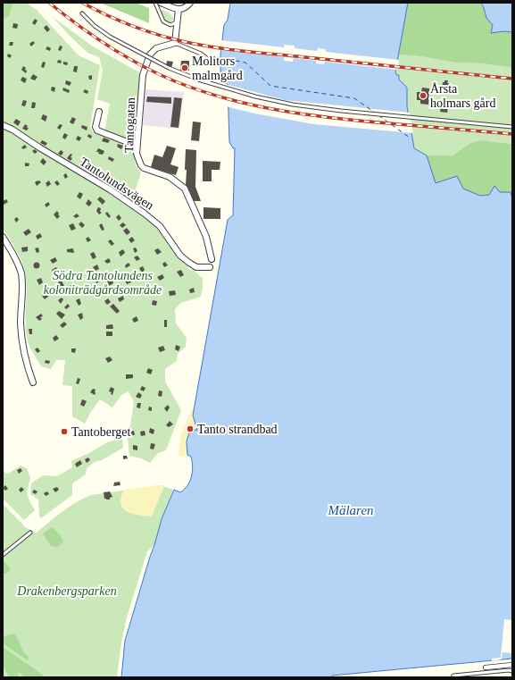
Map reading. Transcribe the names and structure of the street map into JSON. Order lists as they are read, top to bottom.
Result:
{
  "streets": {
    "street": ["Tantogatan", "Tantolundsvägen"]
  },
  "crossings": [
    ["Tantogatan", "Tantolundsvägen"]
  ],
  "water": ["Mälaren"],
  "parks": ["Södra Tantolundens koloniträdgårdsområde", "Drakenbergsparken"],
  "places": [
    "Molitors malmgård",
    "Årsta holmars gård",
    "Tanto strandbad",
    "Tantoberget"
  ]
}
